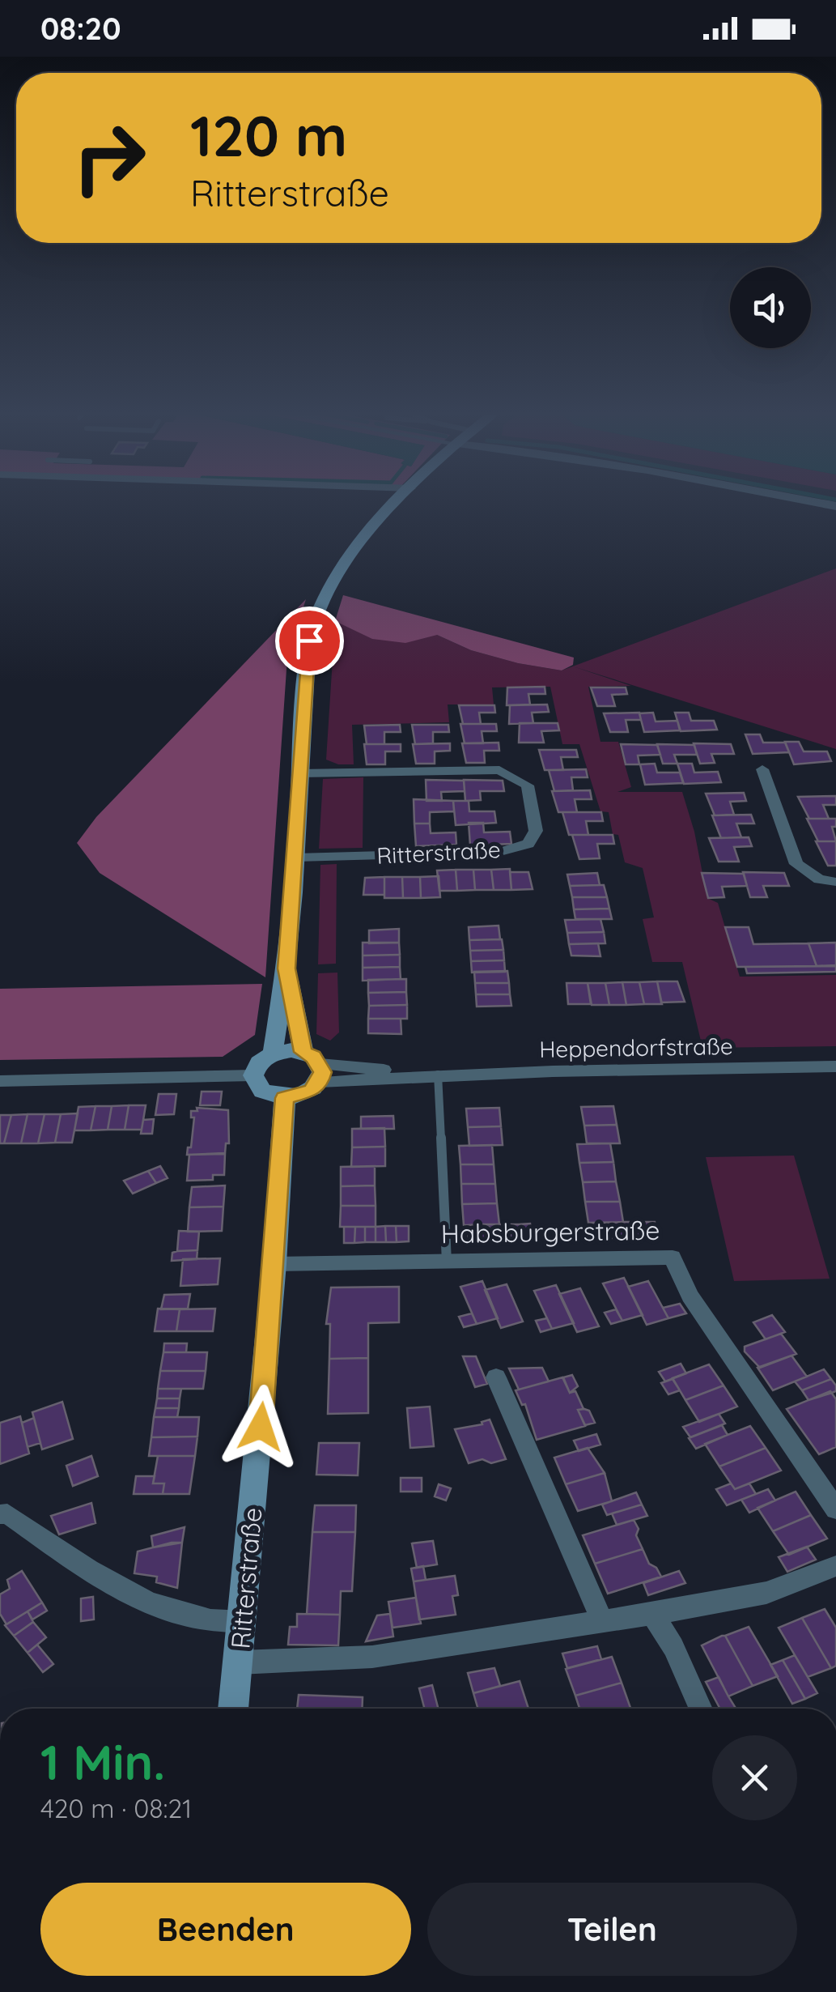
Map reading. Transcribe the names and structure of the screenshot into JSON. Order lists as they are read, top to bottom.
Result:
{
  "streets": {
    "main road": ["Ritterstraße"],
    "street": ["Heppendorfstraße", "Habsburgerstraße"]
  },
  "crossings": [
    ["Ritterstraße", "Habsburgerstraße"]
  ],
  "page": {
    "status": "08:20",
    "turn": ["120 m", "Ritterstraße"],
    "heading": ["1 Min.", "420 m · 08:21"],
    "buttons": ["Beenden", "Teilen"]
  }
}
